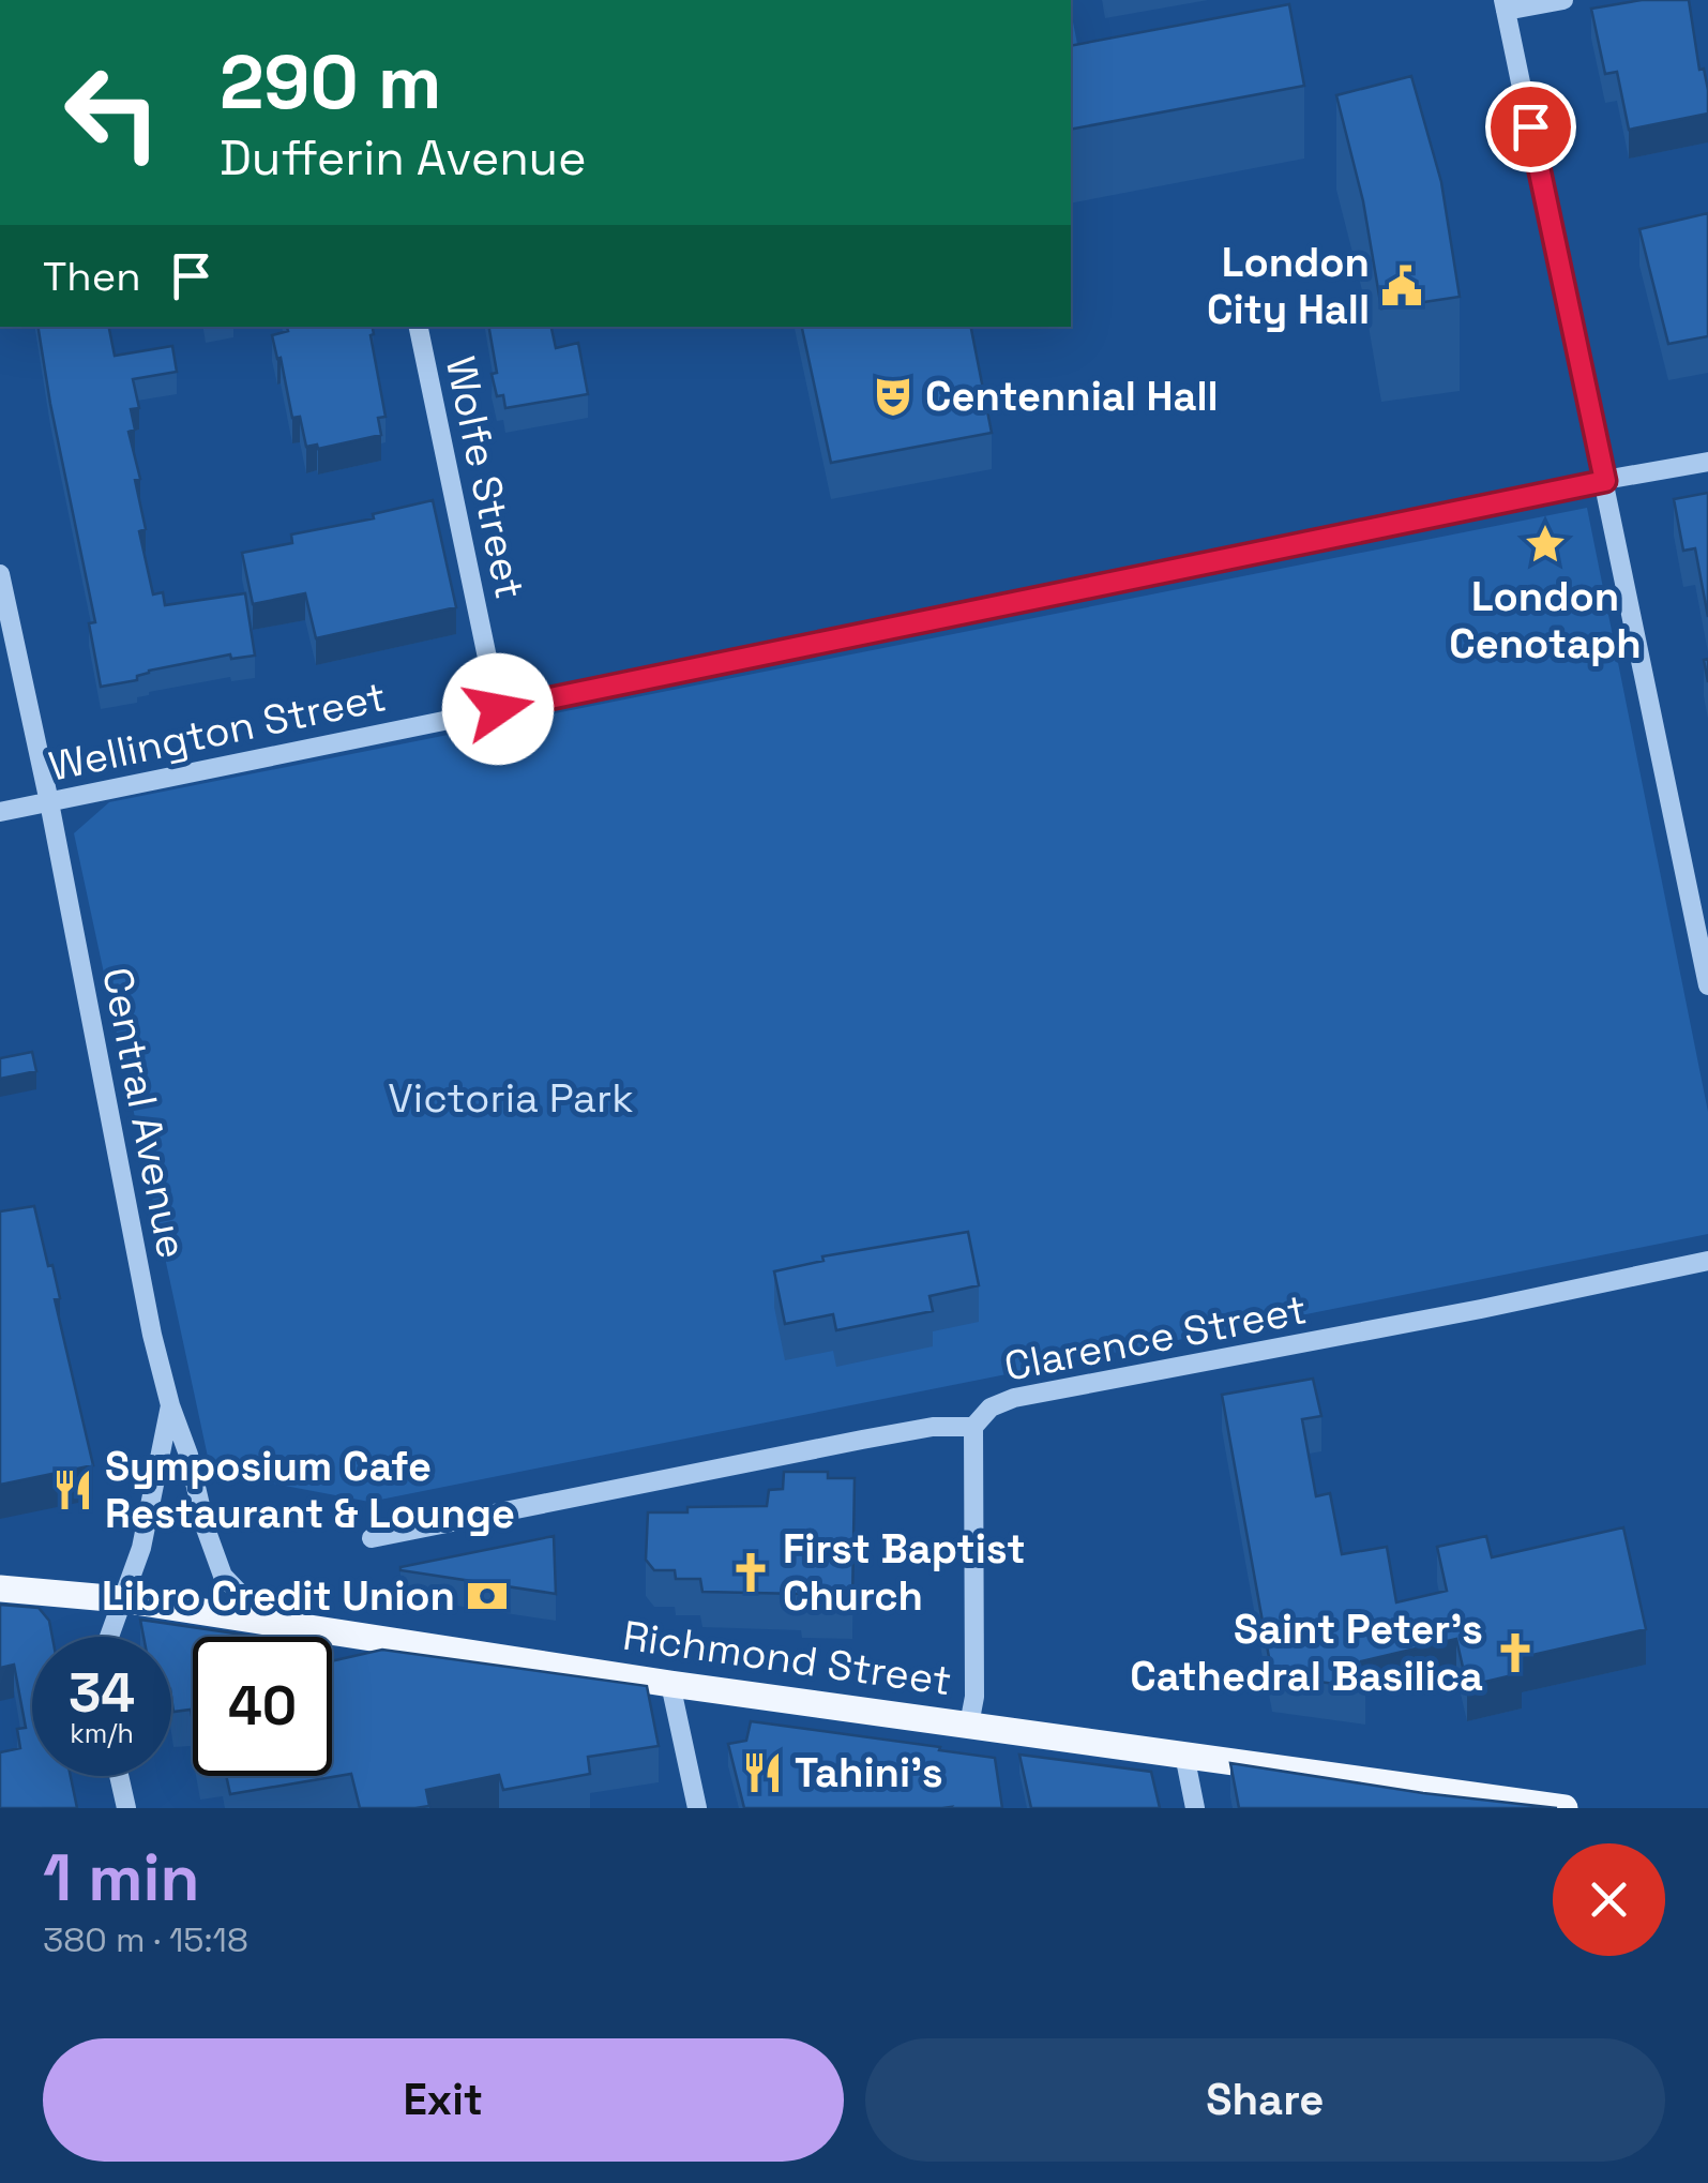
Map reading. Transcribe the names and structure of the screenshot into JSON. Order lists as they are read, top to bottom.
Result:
{
  "streets": {
    "main road": ["Richmond Street"],
    "street": [
      "Wolfe Street",
      "Wellington Street",
      "Central Avenue",
      "Clarence Street"
    ]
  },
  "crossings": [
    ["Wolfe Street", "Wellington Street"],
    ["Wellington Street", "Central Avenue"],
    ["Central Avenue", "Richmond Street"]
  ],
  "parks": ["Victoria Park"],
  "places": {
    "public building": ["London City Hall"],
    "theatre": ["Centennial Hall"],
    "place": ["London Cenotaph"],
    "restaurant": ["Symposium Cafe Restaurant & Lounge", "Tahini's"],
    "church": ["First Baptist Church", "Saint Peter's Cathedral Basilica"],
    "bank": ["Libro Credit Union"]
  },
  "page": {
    "turn": ["290 m", "Dufferin Avenue"],
    "then": "Then",
    "speed": "34 km/h",
    "limit": "40",
    "heading": ["1 min", "380 m · 15:18"],
    "buttons": ["Exit", "Share"]
  }
}
